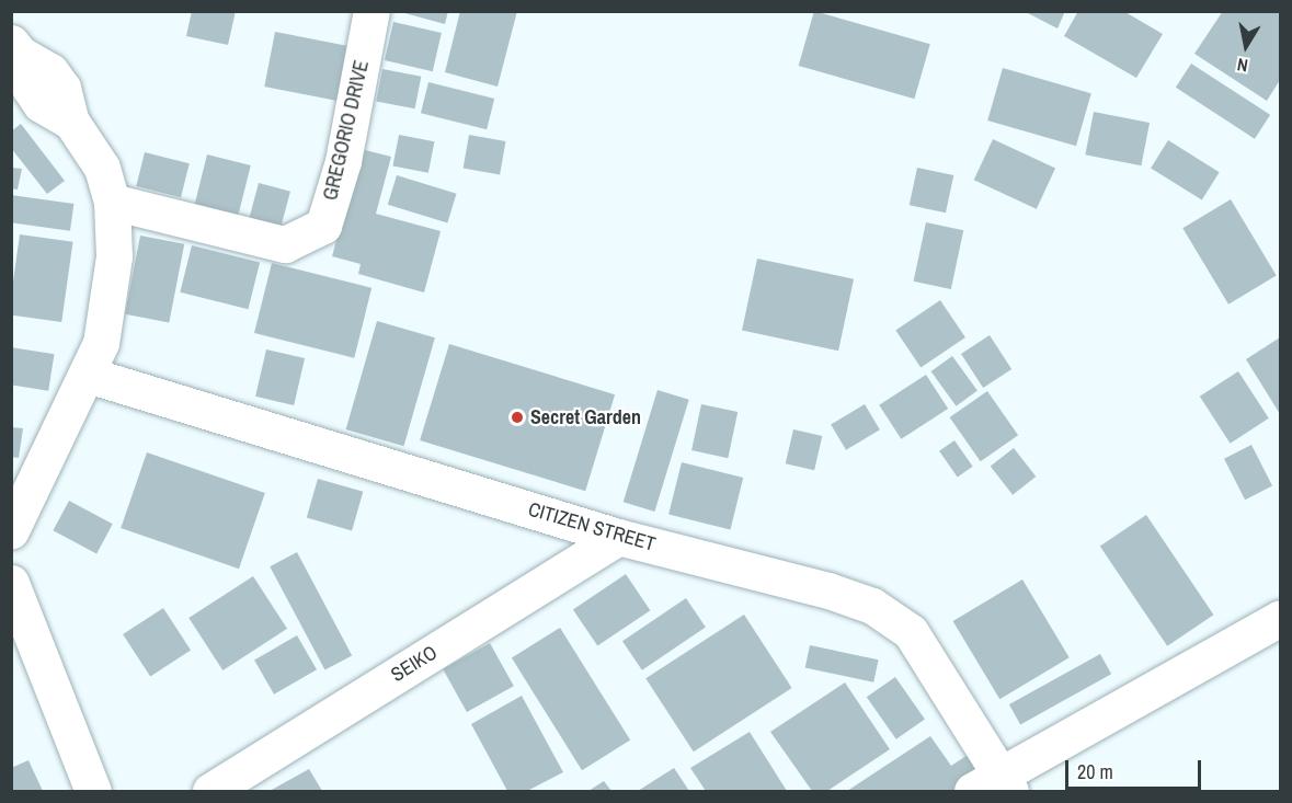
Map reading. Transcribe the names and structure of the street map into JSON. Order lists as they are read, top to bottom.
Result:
{
  "streets": {
    "street": ["GREGORIO DRIVE", "CITIZEN STREET", "SEIKO"]
  },
  "crossings": [
    ["CITIZEN STREET", "SEIKO"]
  ],
  "places": ["Secret Garden"],
  "scale_bar": "20 m",
  "north": "bottom"
}
